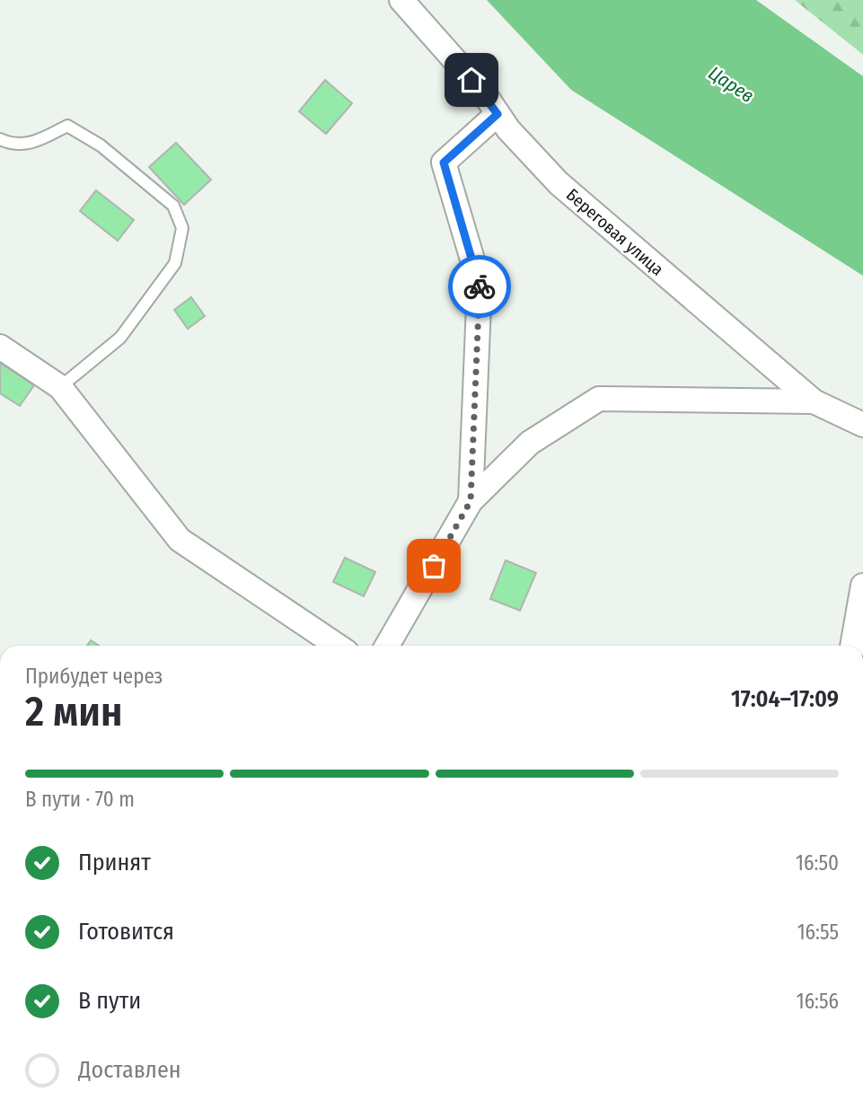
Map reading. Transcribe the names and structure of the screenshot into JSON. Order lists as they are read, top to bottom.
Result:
{
  "streets": {
    "street": ["Береговая улица"]
  },
  "water": ["Царев"],
  "page": {
    "heading": ["2 мин", "Прибудет через", "17:04–17:09"],
    "bar": "В пути · 70 m",
    "list": [
      ["Принят", "16:50"],
      ["Готовится", "16:55"],
      ["В пути", "16:56"],
      "Доставлен"
    ]
  }
}
